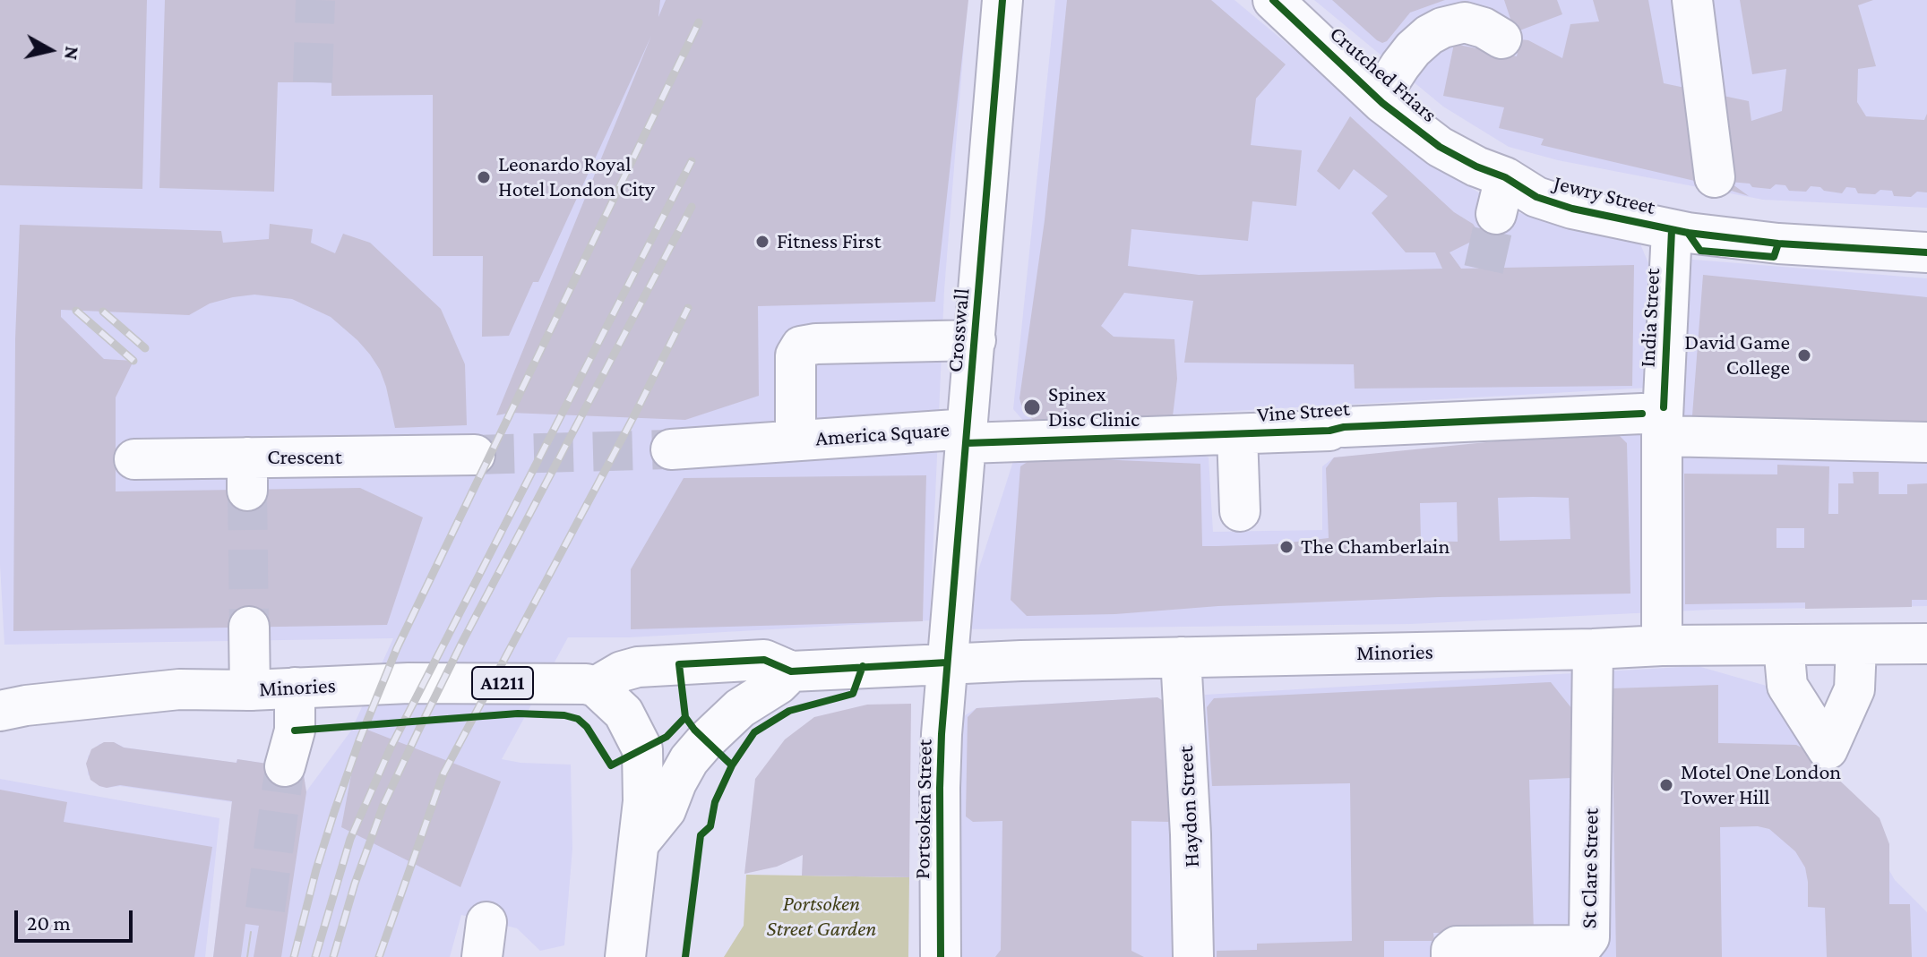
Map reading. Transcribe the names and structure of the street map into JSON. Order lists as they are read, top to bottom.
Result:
{
  "streets": {
    "main road": [
      "Crutched Friars",
      "Jewry Street",
      "India Street",
      "Crosswall",
      "Vine Street",
      "America Square",
      "Crescent",
      "Minories",
      "A1211",
      "Haydon Street",
      "Portsoken Street",
      "St Clare Street"
    ]
  },
  "crossings": [
    ["Crutched Friars", "Jewry Street"],
    ["Jewry Street", "India Street"],
    ["India Street", "Vine Street"],
    ["India Street", "Minories"],
    ["Crosswall", "Vine Street"],
    ["Crosswall", "America Square"],
    ["Crosswall", "Minories"],
    ["Crosswall", "Portsoken Street"],
    ["Vine Street", "America Square"],
    ["Minories", "Haydon Street"],
    ["Minories", "Portsoken Street"],
    ["Minories", "St Clare Street"]
  ],
  "parks": ["Portsoken Street Garden"],
  "places": [
    "Leonardo Royal Hotel London City",
    "Fitness First",
    "David Game College",
    "Spinex Disc Clinic",
    "The Chamberlain",
    "Motel One London Tower Hill"
  ],
  "scale_bar": "20 m",
  "north": "right"
}
